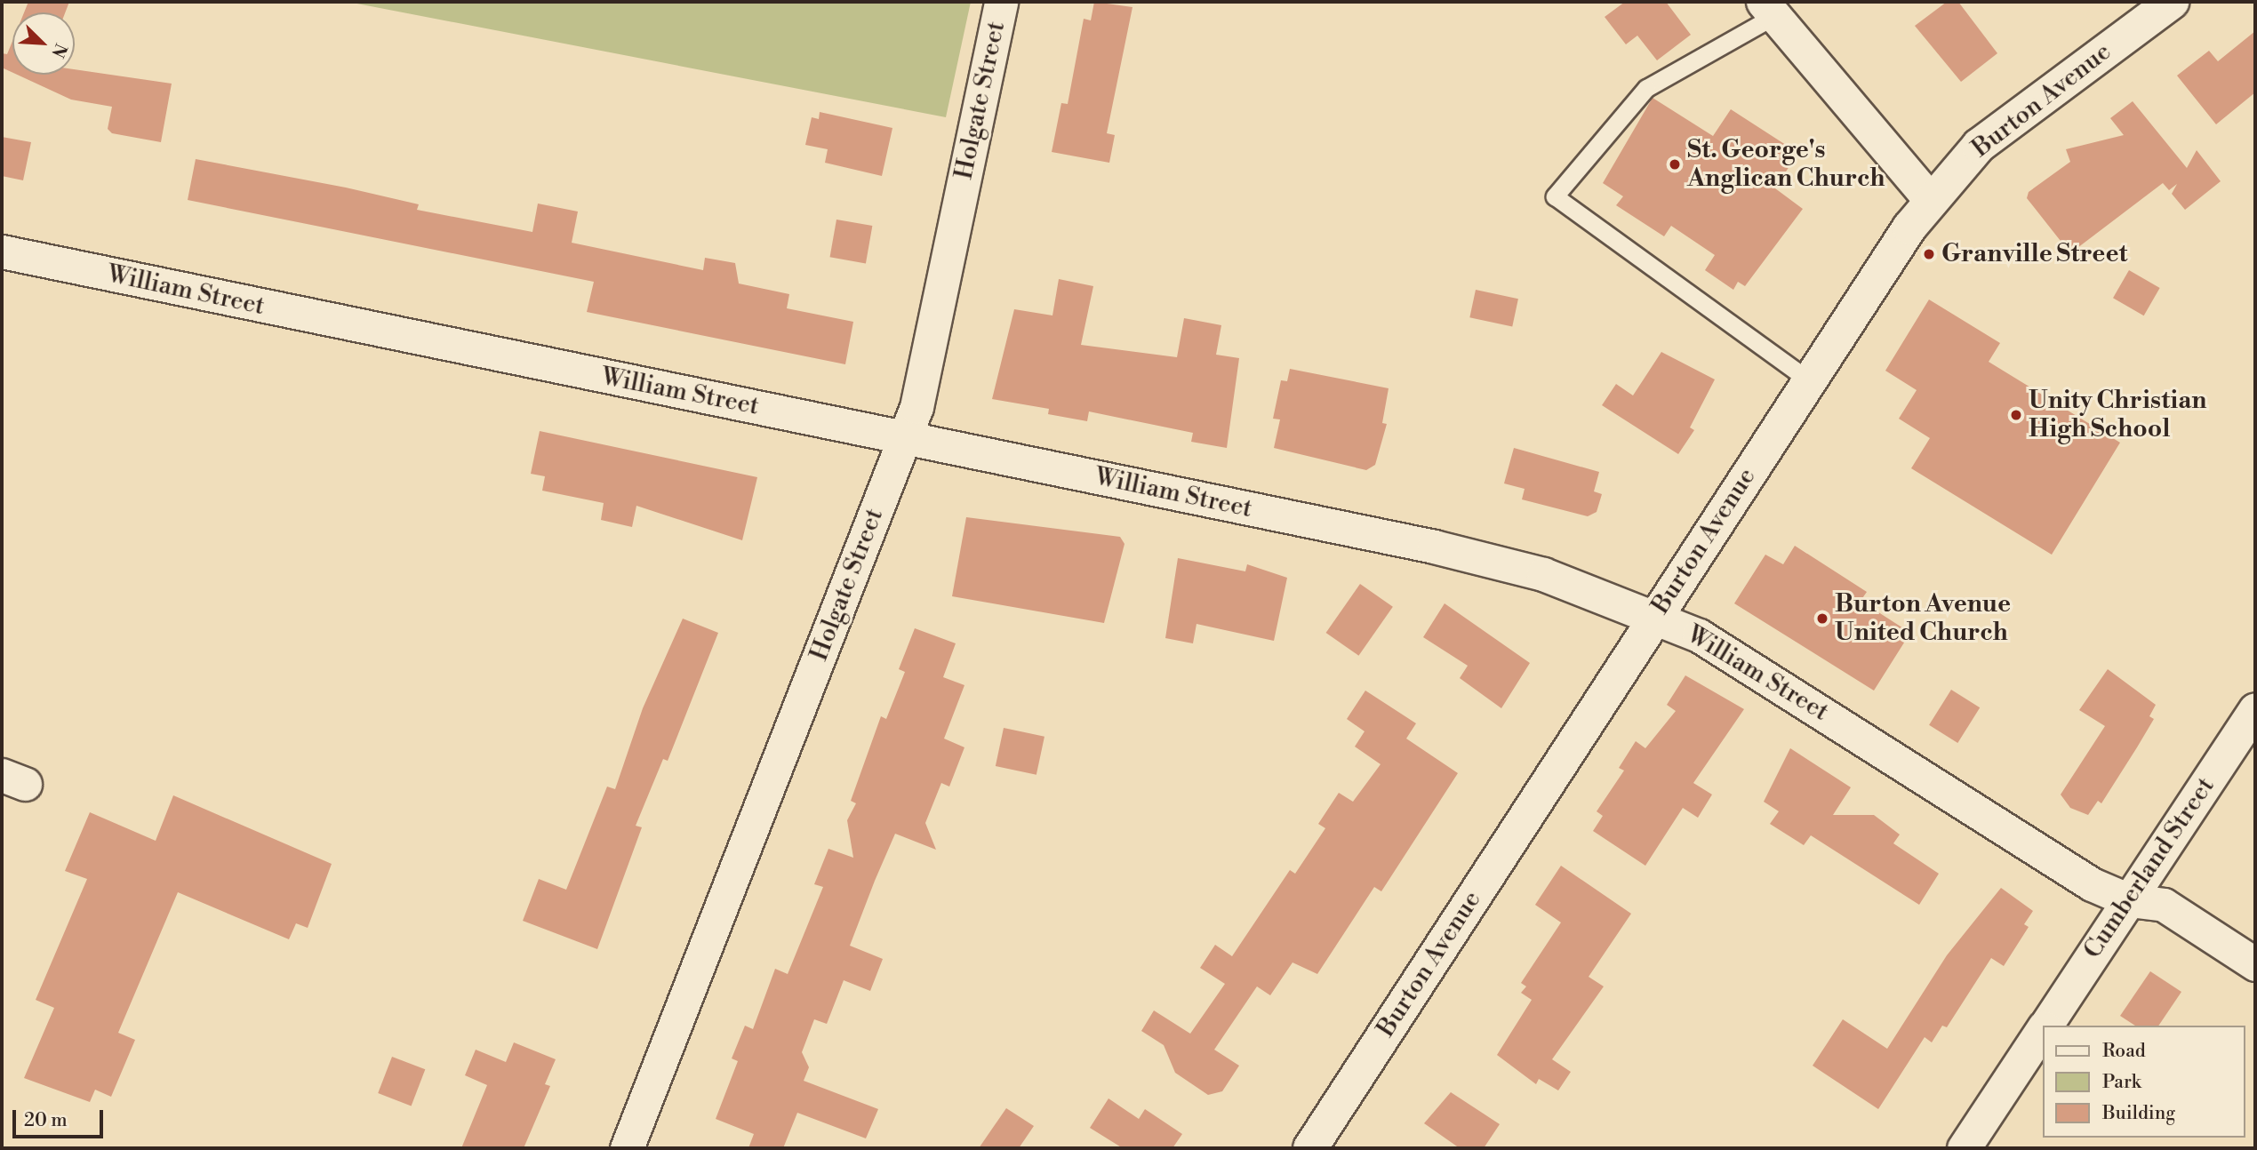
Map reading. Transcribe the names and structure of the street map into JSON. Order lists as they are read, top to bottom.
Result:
{
  "streets": {
    "main road": ["Burton Avenue"],
    "street": ["Holgate Street", "William Street", "Cumberland Street"]
  },
  "crossings": [
    ["Holgate Street", "William Street"],
    ["Burton Avenue", "William Street"],
    ["William Street", "Cumberland Street"]
  ],
  "places": [
    "St. George's Anglican Church",
    "Granville Street",
    "Unity Christian High School",
    "Burton Avenue United Church"
  ],
  "legend": ["Road", "Park", "Building"],
  "scale_bar": "20 m",
  "north": "bottom right"
}
